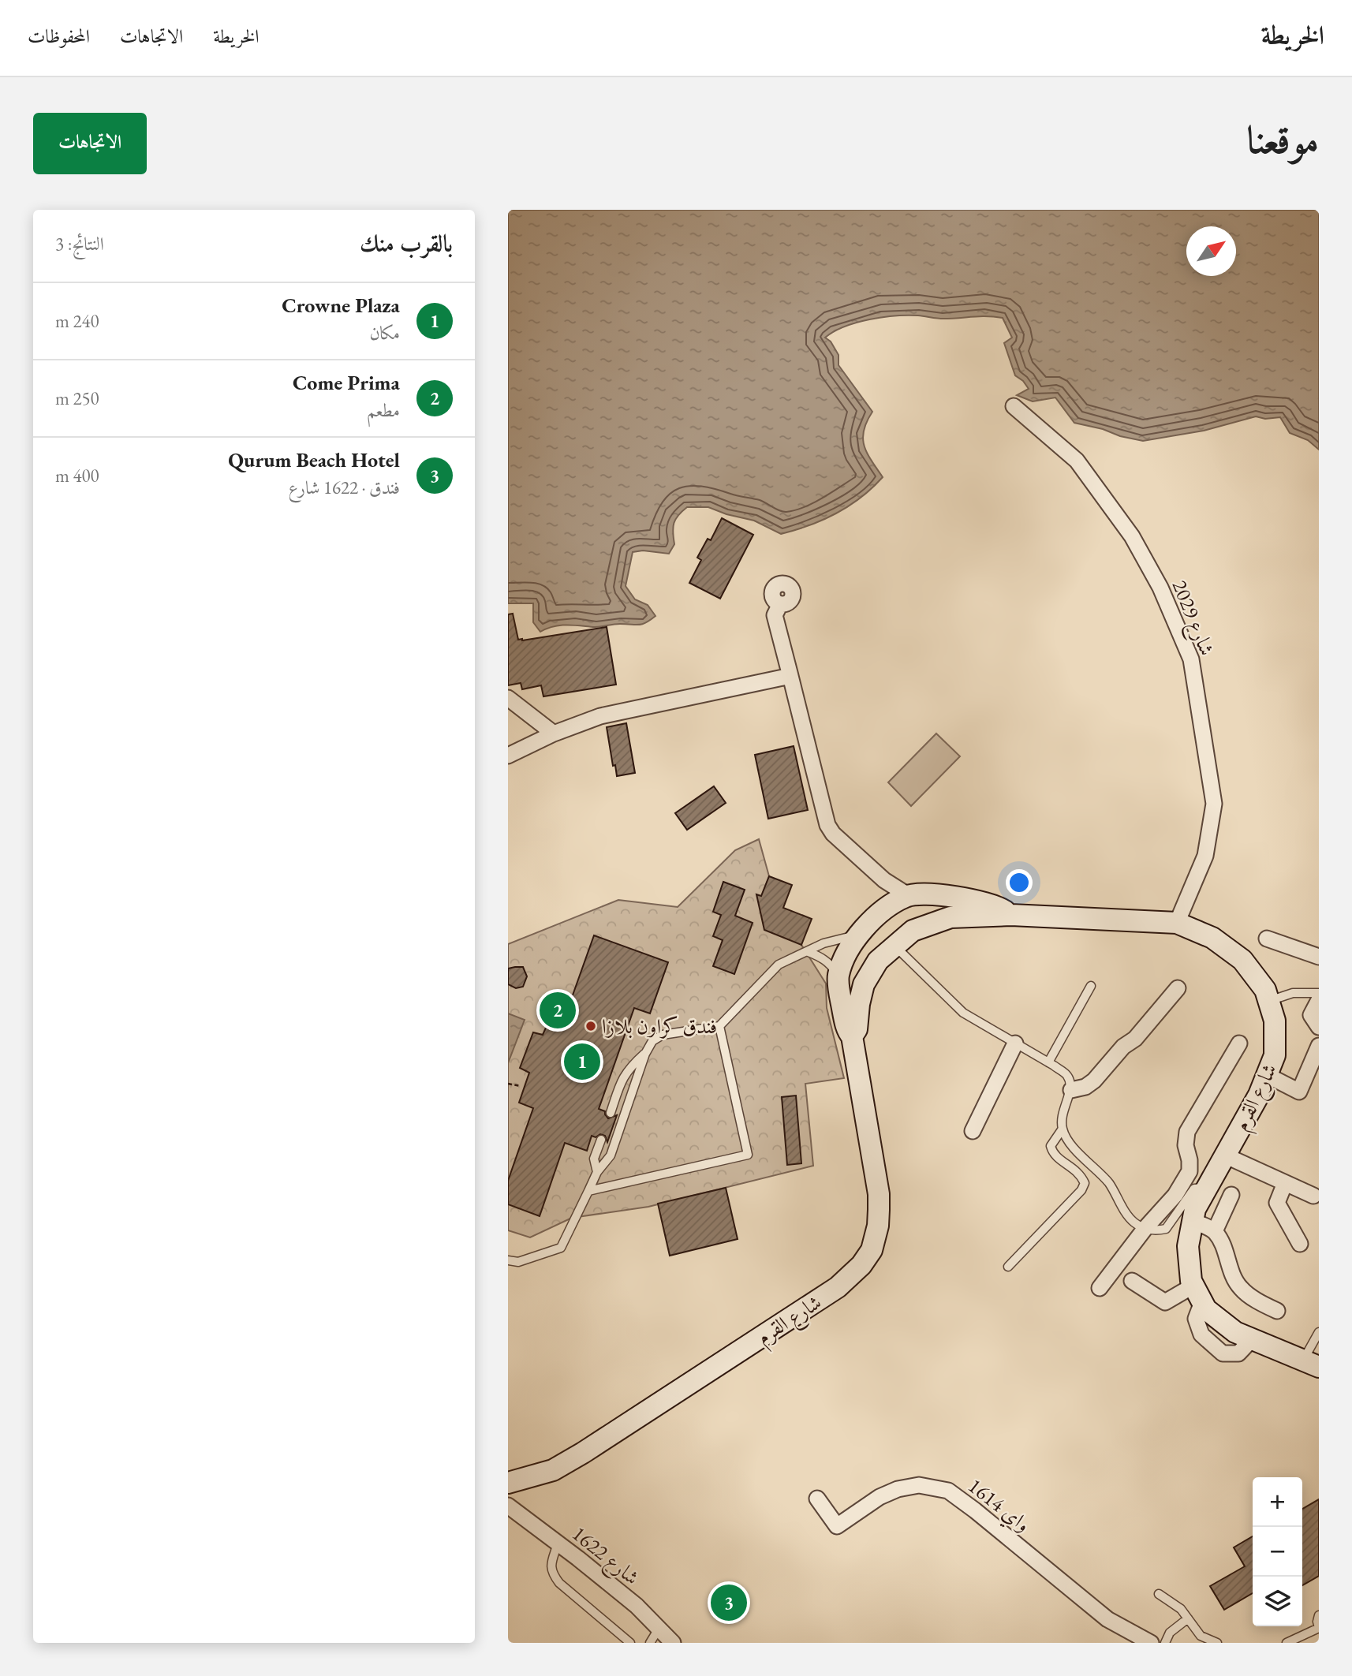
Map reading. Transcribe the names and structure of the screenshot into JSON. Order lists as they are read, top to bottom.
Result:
{
  "streets": {
    "street": [
      "2029 شارع",
      "شارع القرم",
      "واي 1614",
      "1622 شارع"
    ]
  },
  "crossings": [
    ["2029 شارع", "شارع القرم"]
  ],
  "places": ["فندق كراون بلازا"],
  "north": "top right",
  "page": {
    "header": "الخريطة",
    "nav": ["الخريطة", "الاتجاهات", "المحفوظات"],
    "title": "موقعنا",
    "buttons": "الاتجاهات",
    "heading": ["بالقرب منك", "النتائج: 3"],
    "list": [
      {
        "mark": "1",
        "name": "Crowne Plaza",
        "note": "مكان",
        "value": "240 m"
      },
      {
        "mark": "2",
        "name": "Come Prima",
        "note": "مطعم",
        "value": "250 m"
      },
      {
        "mark": "3",
        "name": "Qurum Beach Hotel",
        "note": "فندق · 1622 شارع",
        "value": "400 m"
      }
    ],
    "pins": ["2", "1", "3"],
    "map_buttons": ["+", "−"]
  }
}
